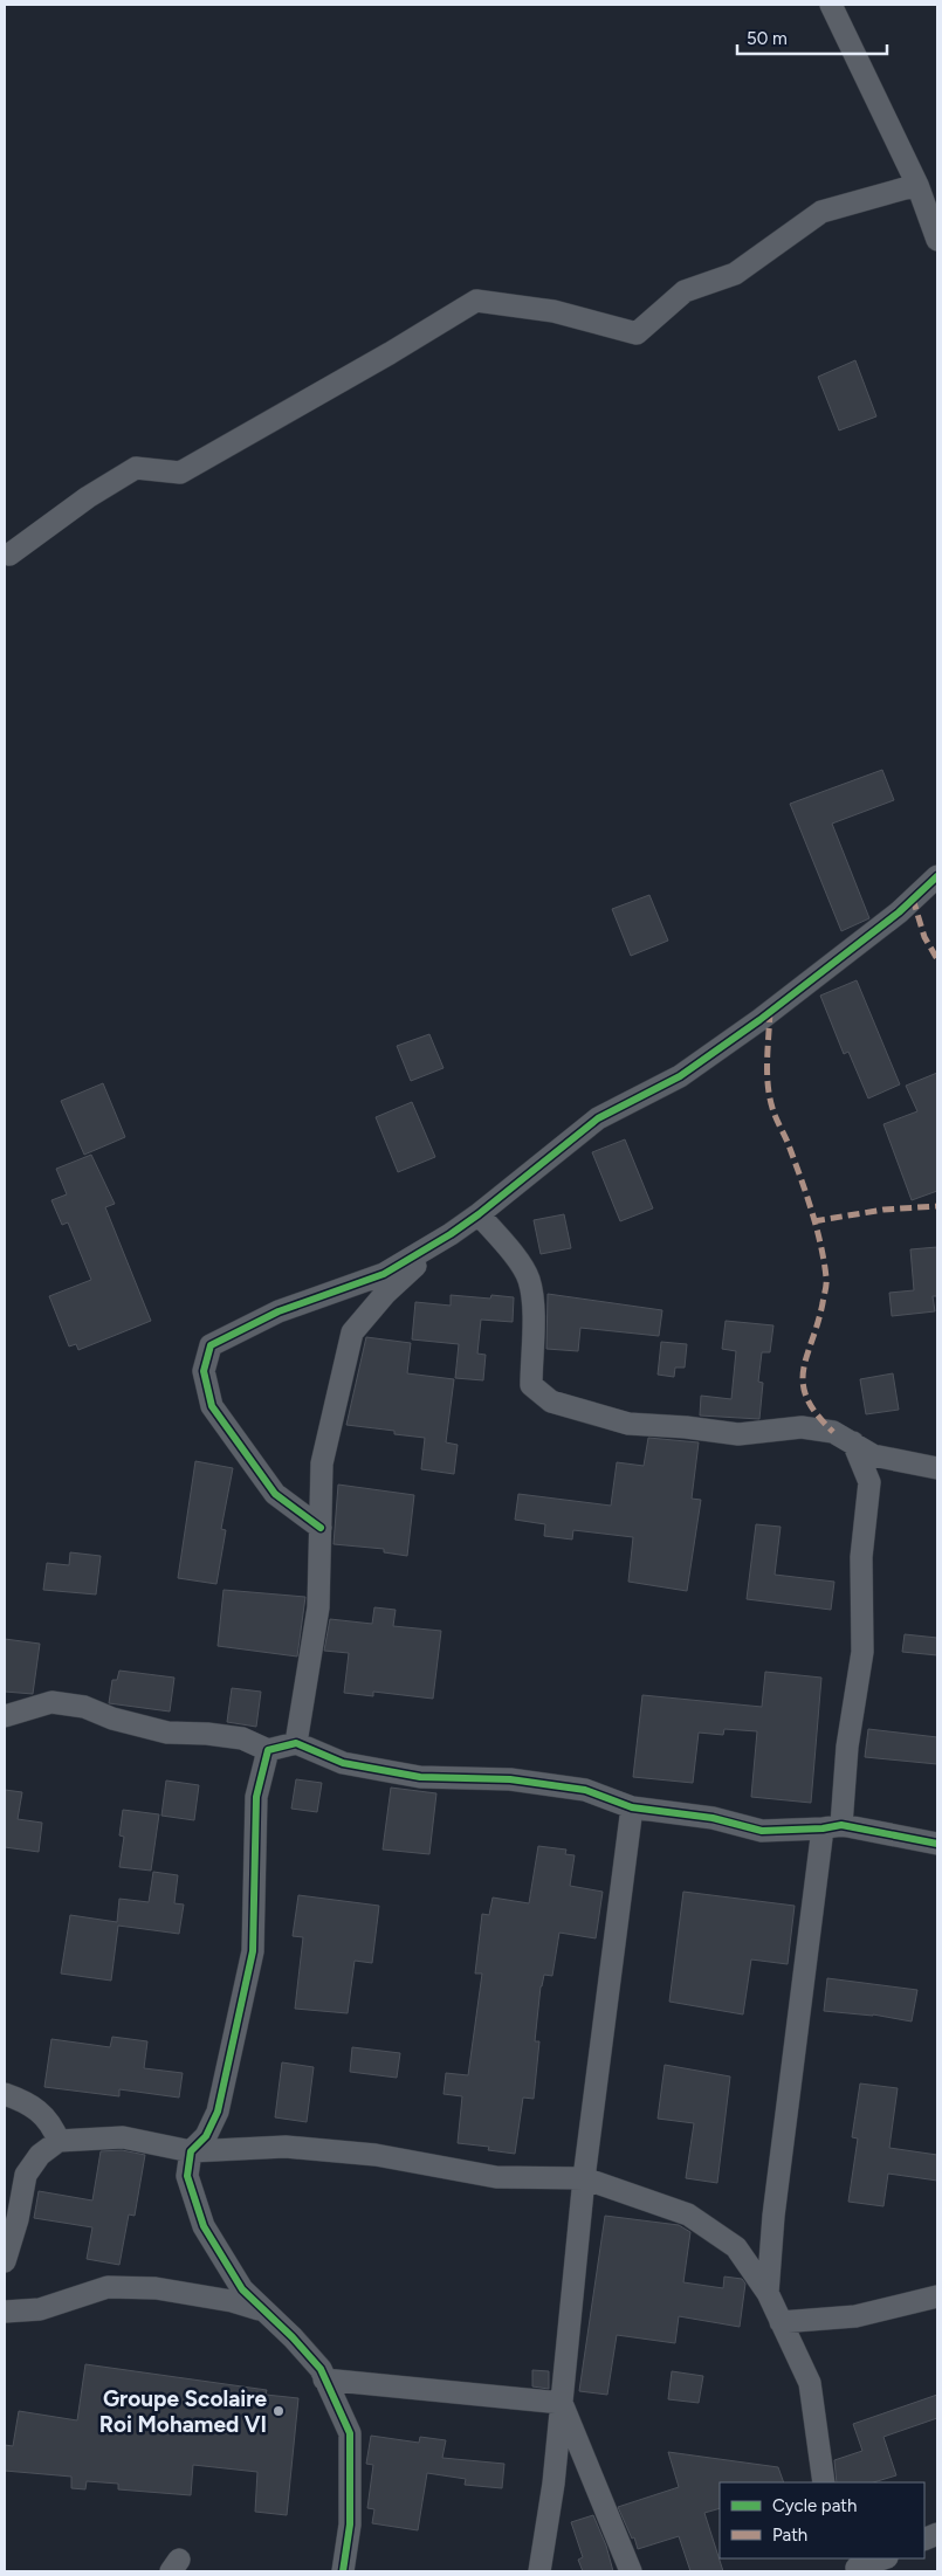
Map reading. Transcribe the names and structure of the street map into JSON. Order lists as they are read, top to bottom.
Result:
{
  "places": ["Groupe Scolaire Roi Mohamed VI"],
  "legend": ["Cycle path", "Path"],
  "scale_bar": "50 m"
}
